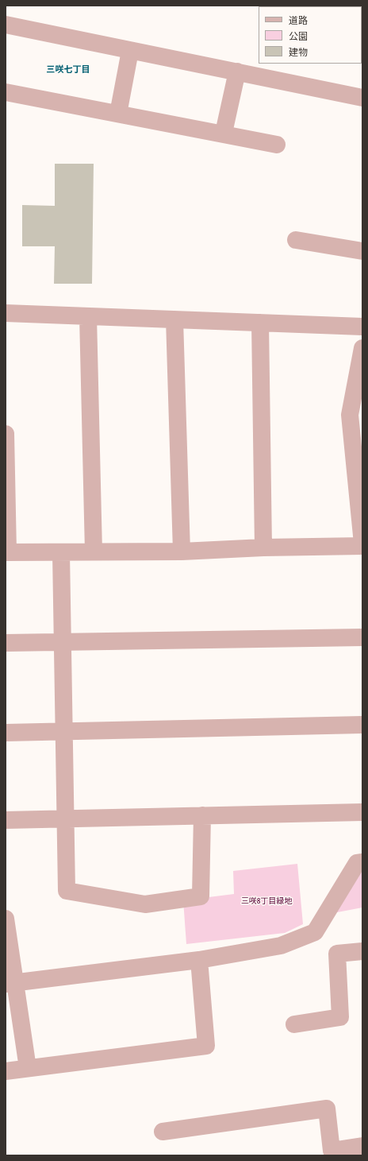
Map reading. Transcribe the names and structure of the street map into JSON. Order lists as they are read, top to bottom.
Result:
{
  "districts": ["三咲七丁目"],
  "parks": ["三咲8丁目緑地"],
  "legend": ["道路", "公園", "建物"]
}
